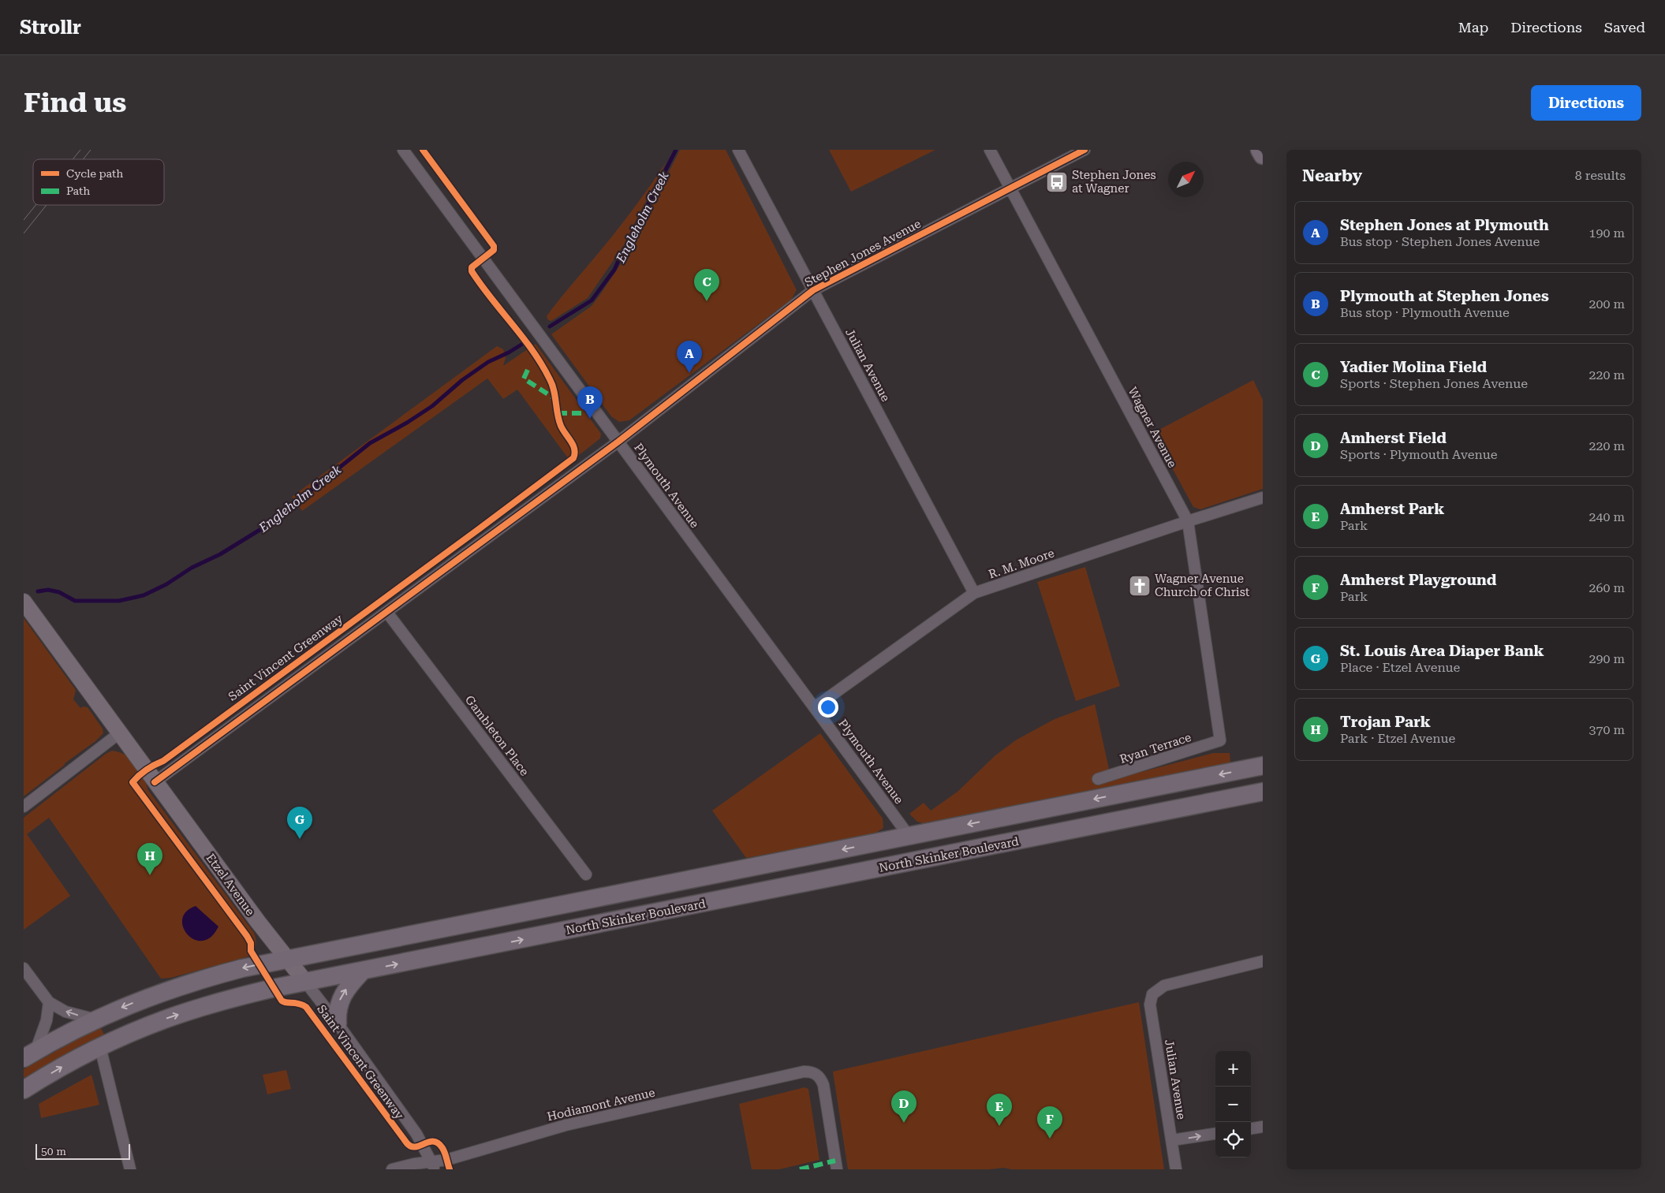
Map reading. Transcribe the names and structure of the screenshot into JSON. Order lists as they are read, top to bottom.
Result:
{
  "streets": {
    "main road": ["North Skinker Boulevard"],
    "street": [
      "Stephen Jones Avenue",
      "Julian Avenue",
      "Wagner Avenue",
      "Plymouth Avenue",
      "R. M. Moore",
      "Gambleton Place",
      "Ryan Terrace",
      "Etzel Avenue",
      "Hodiamont Avenue"
    ],
    "cycle path": ["Saint Vincent Greenway"]
  },
  "crossings": [
    ["Stephen Jones Avenue", "Julian Avenue"],
    ["Stephen Jones Avenue", "Wagner Avenue"],
    ["Stephen Jones Avenue", "Plymouth Avenue"],
    ["Stephen Jones Avenue", "Gambleton Place"],
    ["Stephen Jones Avenue", "Etzel Avenue"],
    ["Julian Avenue", "R. M. Moore"],
    ["Wagner Avenue", "R. M. Moore"],
    ["Wagner Avenue", "Ryan Terrace"],
    ["Plymouth Avenue", "R. M. Moore"],
    ["North Skinker Boulevard", "Etzel Avenue"],
    ["Etzel Avenue", "Hodiamont Avenue"]
  ],
  "water": ["Engleholm Creek"],
  "places": {
    "bus stop": ["Stephen Jones at Wagner"],
    "church": ["Wagner Avenue Church of Christ"]
  },
  "legend": ["Cycle path", "Path"],
  "scale_bar": "50 m",
  "north": "top right",
  "page": {
    "header": "Strollr",
    "nav": ["Map", "Directions", "Saved"],
    "buttons": "Directions",
    "title": "Find us",
    "heading": ["Nearby", "8 results"],
    "list": [
      {
        "mark": "A",
        "name": "Stephen Jones at Plymouth",
        "note": "Bus stop · Stephen Jones Avenue",
        "value": "190 m"
      },
      {
        "mark": "B",
        "name": "Plymouth at Stephen Jones",
        "note": "Bus stop · Plymouth Avenue",
        "value": "200 m"
      },
      {
        "mark": "C",
        "name": "Yadier Molina Field",
        "note": "Sports · Stephen Jones Avenue",
        "value": "220 m"
      },
      {
        "mark": "D",
        "name": "Amherst Field",
        "note": "Sports · Plymouth Avenue",
        "value": "220 m"
      },
      {
        "mark": "E",
        "name": "Amherst Park",
        "note": "Park",
        "value": "240 m"
      },
      {
        "mark": "F",
        "name": "Amherst Playground",
        "note": "Park",
        "value": "260 m"
      },
      {
        "mark": "G",
        "name": "St. Louis Area Diaper Bank",
        "note": "Place · Etzel Avenue",
        "value": "290 m"
      },
      {
        "mark": "H",
        "name": "Trojan Park",
        "note": "Park · Etzel Avenue",
        "value": "370 m"
      }
    ],
    "pins": [
      "C",
      "A",
      "B",
      "G",
      "H",
      "D",
      "E",
      "F"
    ],
    "map_buttons": ["+", "−"],
    "scale": "50 m"
  }
}
